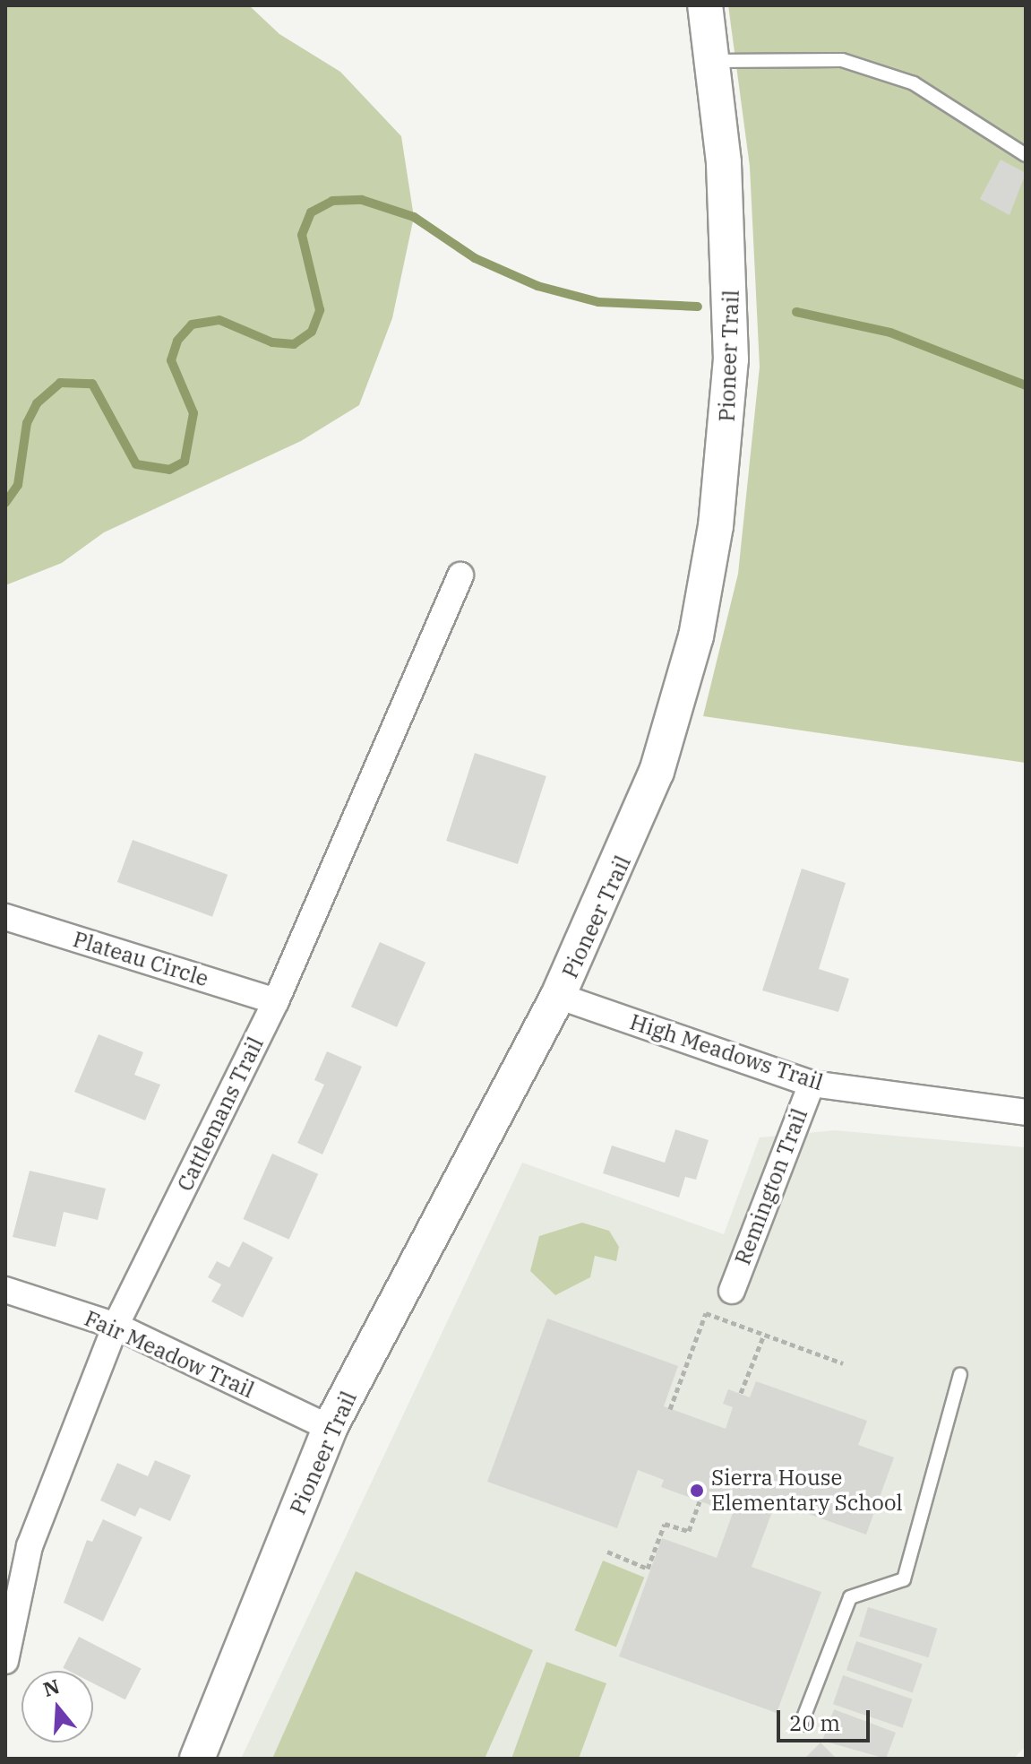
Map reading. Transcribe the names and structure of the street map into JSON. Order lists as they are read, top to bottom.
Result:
{
  "streets": {
    "main road": ["Pioneer Trail"],
    "street": [
      "Plateau Circle",
      "High Meadows Trail",
      "Cattlemans Trail",
      "Remington Trail",
      "Fair Meadow Trail"
    ]
  },
  "crossings": [
    ["Pioneer Trail", "High Meadows Trail"],
    ["Pioneer Trail", "Fair Meadow Trail"],
    ["Plateau Circle", "Cattlemans Trail"],
    ["High Meadows Trail", "Remington Trail"],
    ["Cattlemans Trail", "Fair Meadow Trail"]
  ],
  "places": ["Sierra House Elementary School"],
  "scale_bar": "20 m",
  "north": "top"
}
